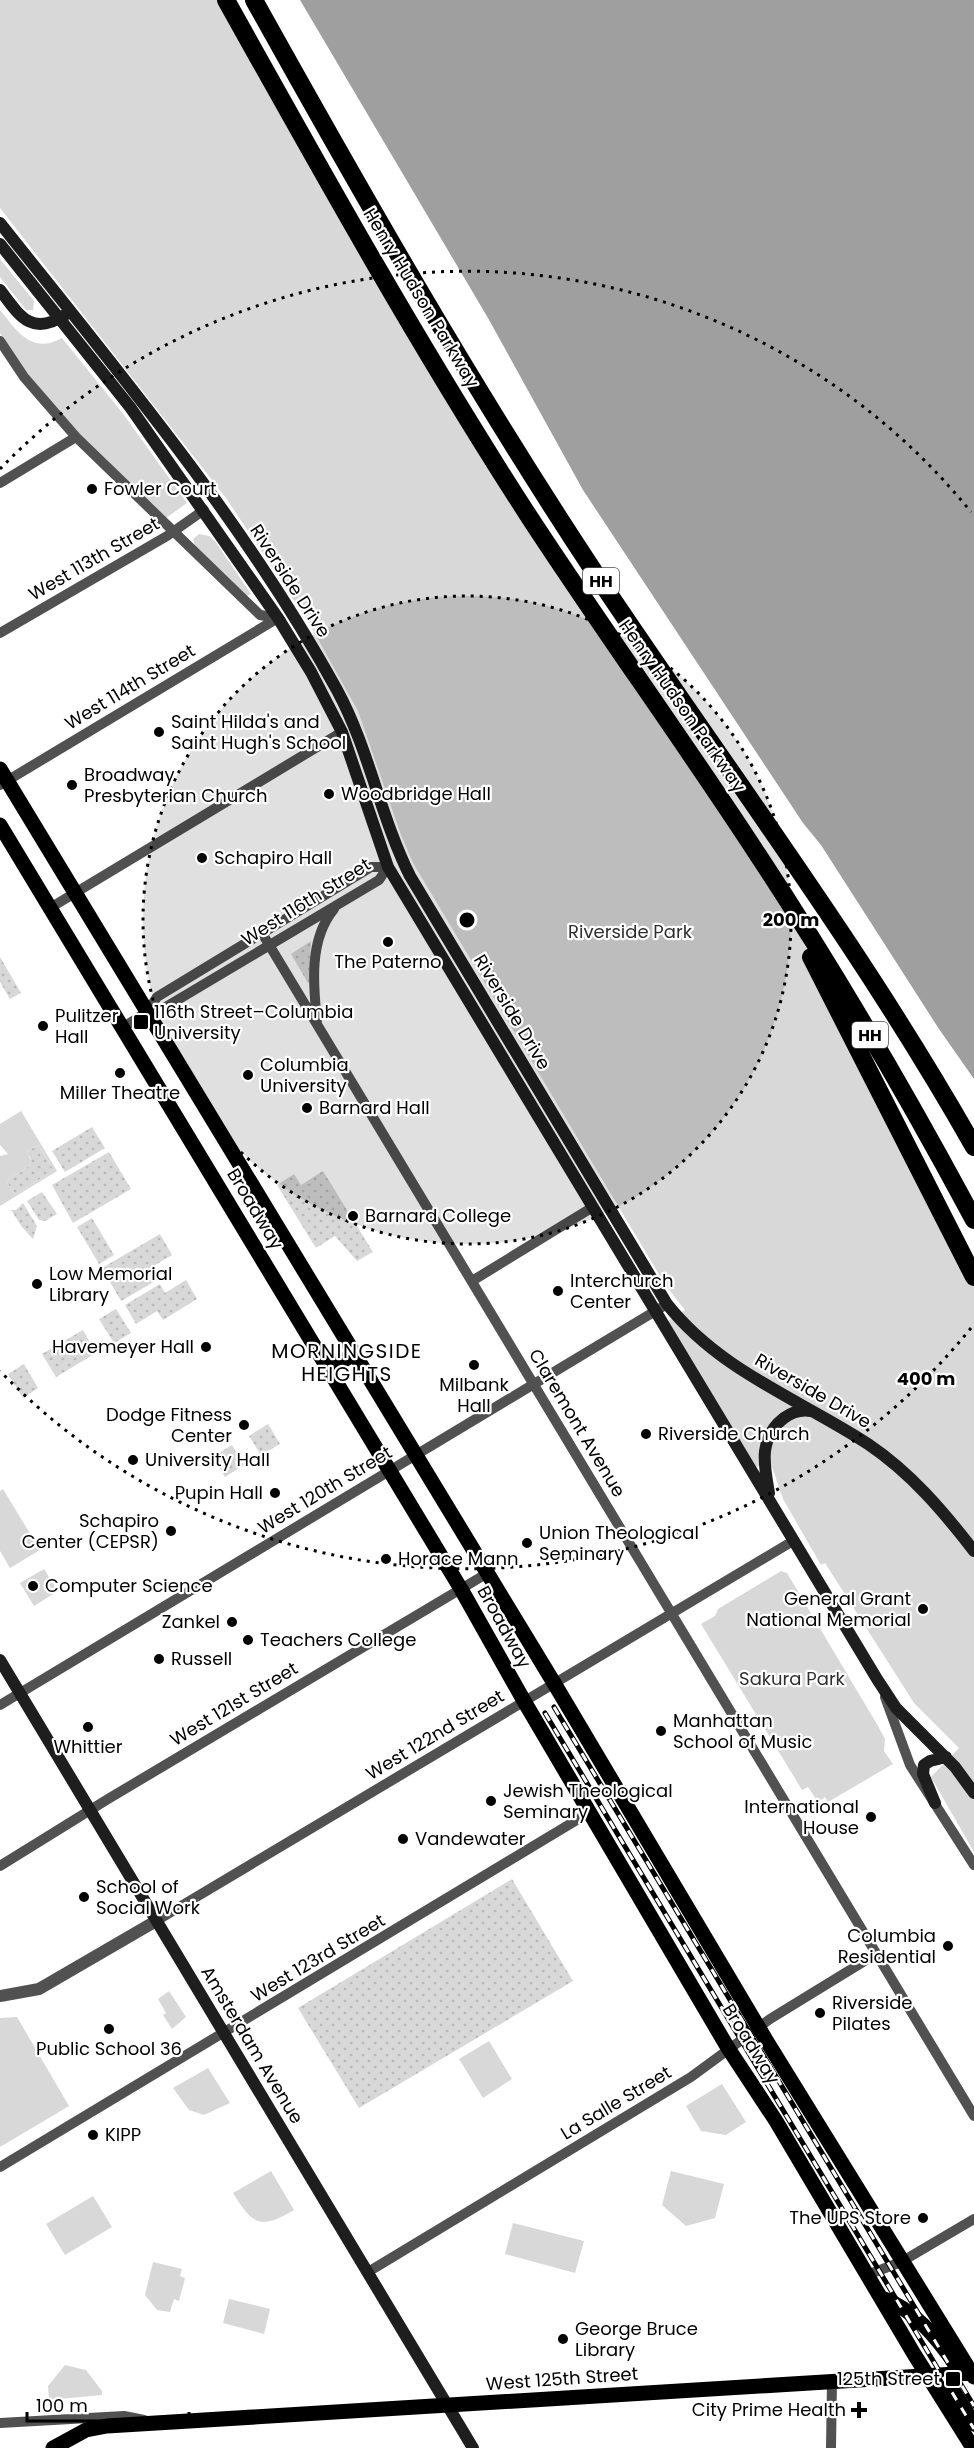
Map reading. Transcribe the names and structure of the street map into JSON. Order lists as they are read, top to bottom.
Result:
{
  "streets": {
    "highway": ["Henry Hudson Parkway", "HH"],
    "main road": [
      "Riverside Drive",
      "Broadway",
      "Amsterdam Avenue",
      "West 125th Street"
    ],
    "street": [
      "West 113th Street",
      "West 114th Street",
      "West 116th Street",
      "Claremont Avenue",
      "West 120th Street",
      "West 121st Street",
      "West 122nd Street",
      "West 123rd Street",
      "La Salle Street"
    ]
  },
  "crossings": [
    ["West 113th Street", "Riverside Drive"],
    ["Riverside Drive", "West 114th Street"],
    ["Riverside Drive", "West 116th Street"],
    ["Riverside Drive", "West 120th Street"],
    ["Riverside Drive", "West 122nd Street"],
    ["West 114th Street", "Broadway"],
    ["West 116th Street", "Broadway"],
    ["West 116th Street", "Claremont Avenue"],
    ["Broadway", "West 120th Street"],
    ["Broadway", "West 121st Street"],
    ["Broadway", "West 122nd Street"],
    ["Broadway", "West 123rd Street"],
    ["Broadway", "La Salle Street"],
    ["Broadway", "West 125th Street"],
    ["Claremont Avenue", "West 120th Street"],
    ["Claremont Avenue", "West 122nd Street"],
    ["Claremont Avenue", "La Salle Street"],
    ["West 120th Street", "Amsterdam Avenue"],
    ["West 121st Street", "Amsterdam Avenue"],
    ["West 122nd Street", "Amsterdam Avenue"],
    ["West 123rd Street", "Amsterdam Avenue"],
    ["Amsterdam Avenue", "La Salle Street"],
    ["Amsterdam Avenue", "West 125th Street"]
  ],
  "districts": ["MORNINGSIDE HEIGHTS"],
  "parks": ["Riverside Park", "Sakura Park"],
  "places": {
    "other": [
      "Fowler Court",
      "Saint Hilda's and Saint Hugh's School",
      "Broadway Presbyterian Church",
      "Woodbridge Hall",
      "Schapiro Hall",
      "The Paterno",
      "Pulitzer Hall",
      "Miller Theatre",
      "Columbia University",
      "Barnard Hall",
      "Barnard College",
      "Low Memorial Library",
      "Interchurch Center",
      "Havemeyer Hall",
      "Milbank Hall",
      "Dodge Fitness Center",
      "Riverside Church",
      "University Hall",
      "Pupin Hall",
      "Schapiro Center (CEPSR)",
      "Union Theological Seminary",
      "Horace Mann",
      "Computer Science",
      "General Grant National Memorial",
      "Zankel",
      "Teachers College",
      "Russell",
      "Whittier",
      "Manhattan School of Music",
      "Jewish Theological Seminary",
      "International House",
      "Vandewater",
      "School of Social Work",
      "Columbia Residential",
      "Riverside Pilates",
      "Public School 36",
      "KIPP",
      "The UPS Store",
      "George Bruce Library"
    ],
    "transit": ["116th Street–Columbia University", "125th Street"],
    "health": ["City Prime Health"]
  },
  "scale_bar": "100 m",
  "rings": ["200 m", "400 m"]
}
